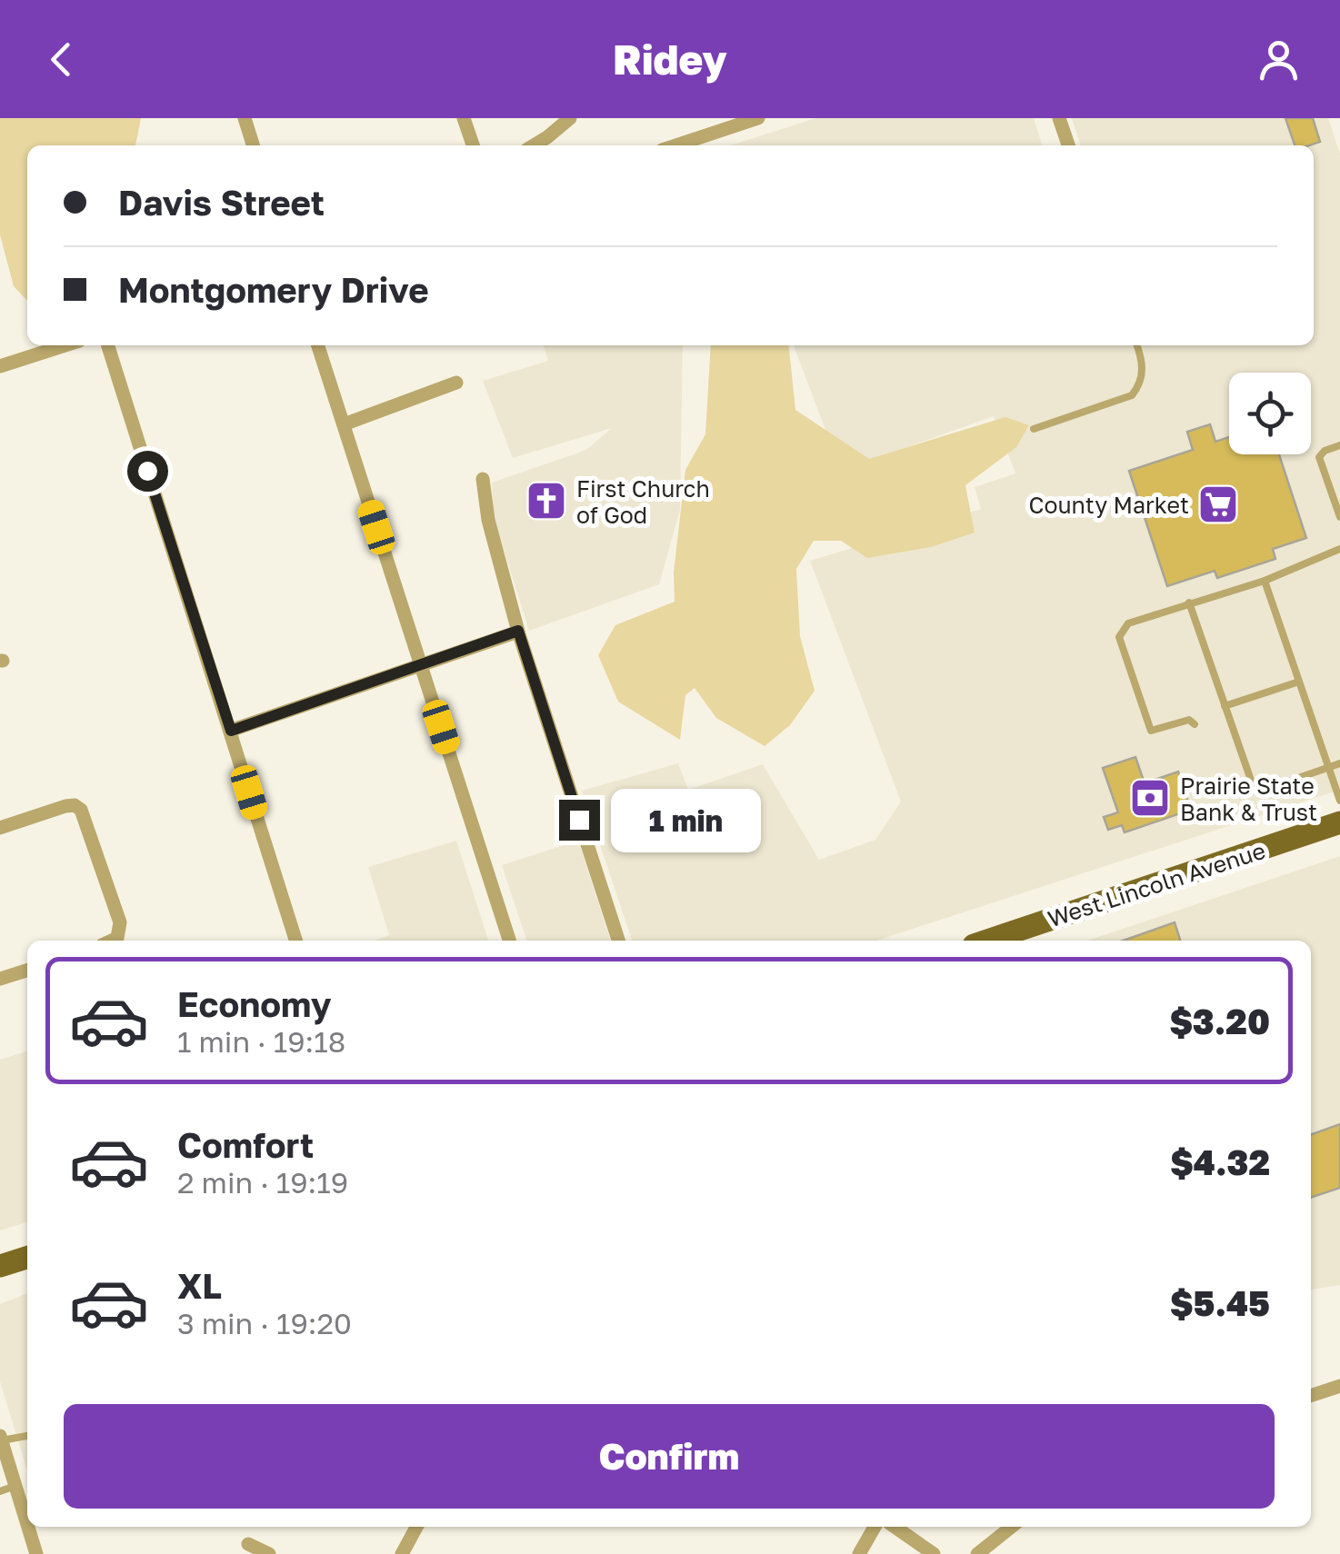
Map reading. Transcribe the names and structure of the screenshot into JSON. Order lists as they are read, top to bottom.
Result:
{
  "streets": {
    "main road": ["West Lincoln Avenue"]
  },
  "places": {
    "church": ["First Church of God"],
    "supermarket": ["County Market"],
    "bank": ["Prairie State Bank & Trust"]
  },
  "page": {
    "header": "Ridey",
    "banner": ["Davis Street", "Montgomery Drive"],
    "bubble": "1 min",
    "list": [
      {
        "name": "Economy",
        "note": "1 min · 19:18",
        "value": "$3.20"
      },
      {
        "name": "Comfort",
        "note": "2 min · 19:19",
        "value": "$4.32"
      },
      {
        "name": "XL",
        "note": "3 min · 19:20",
        "value": "$5.45"
      }
    ],
    "buttons": "Confirm"
  }
}
